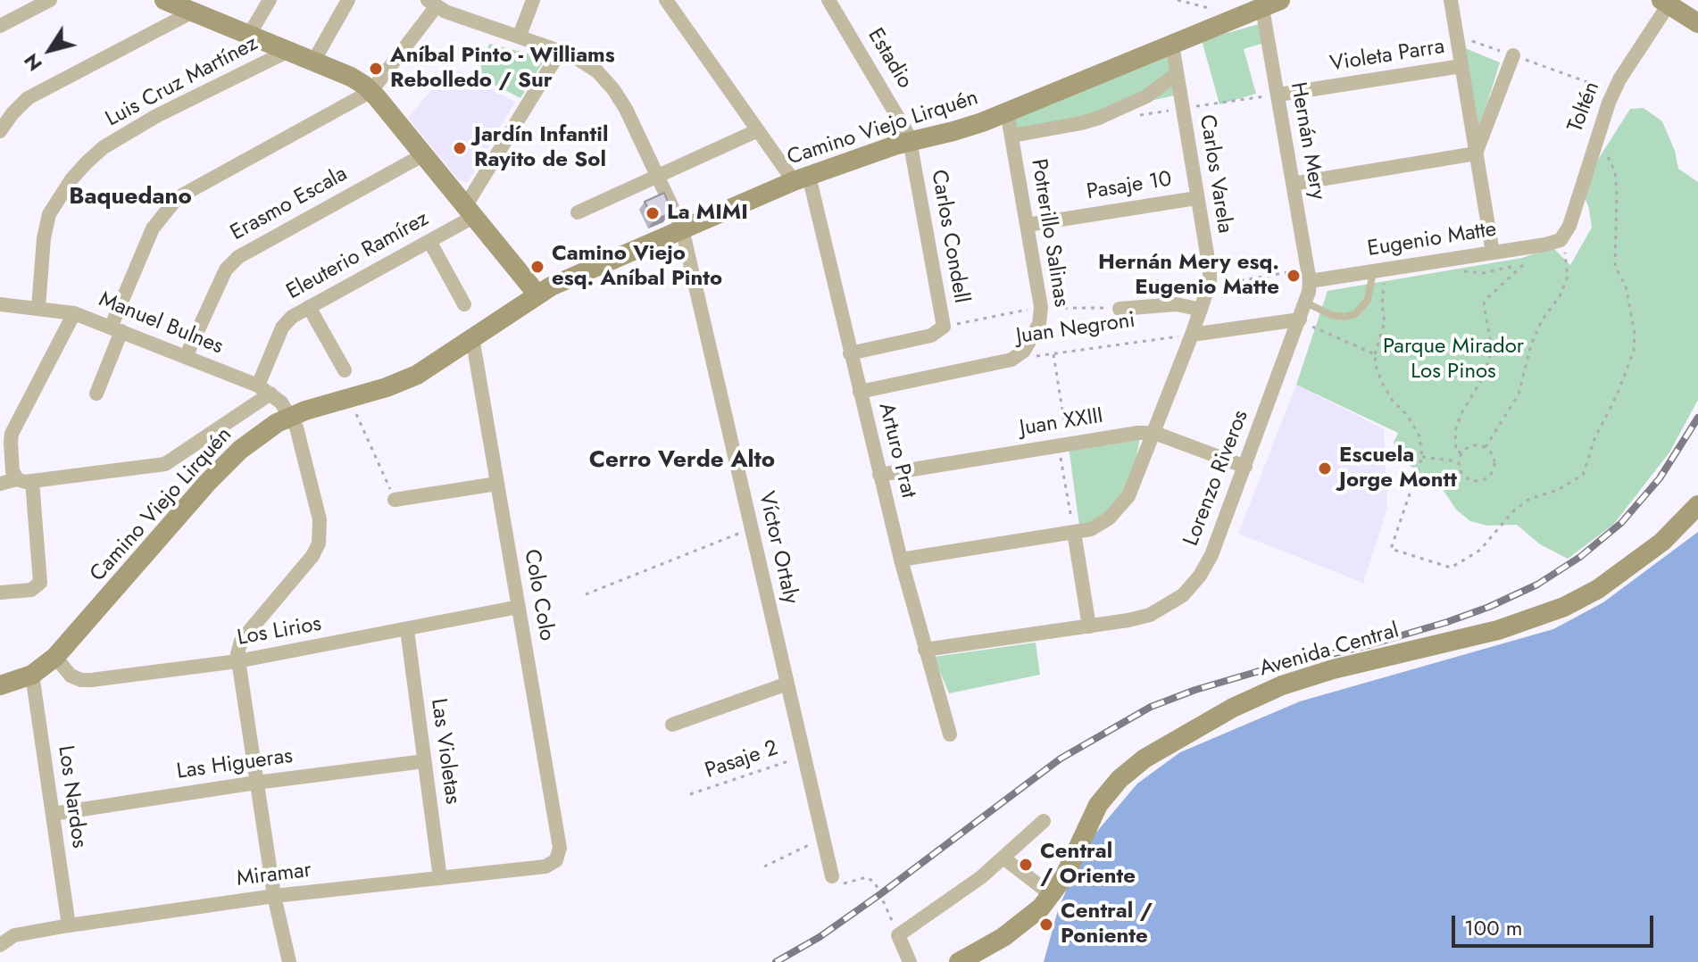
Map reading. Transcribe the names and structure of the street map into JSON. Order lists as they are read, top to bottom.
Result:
{
  "streets": {
    "street": [
      "Violeta Parra",
      "Estadio",
      "Luis Cruz Martínez",
      "Toltén",
      "Camino Viejo Lirquén",
      "Hernán Mery",
      "Carlos Varela",
      "Pasaje 10",
      "Erasmo Escala",
      "Potrerillo Salinas",
      "Carlos Condell",
      "Eugenio Matte",
      "Eleuterio Ramírez",
      "Manuel Bulnes",
      "Juan Negroni",
      "Juan XXIII",
      "Arturo Prat",
      "Lorenzo Riveros",
      "Víctor Ortaly",
      "Colo Colo",
      "Los Lirios",
      "Avenida Central",
      "Las Violetas",
      "Las Higueras",
      "Los Nardos",
      "Miramar"
    ],
    "path": ["Pasaje 2"]
  },
  "crossings": [
    ["Violeta Parra", "Hernán Mery"],
    ["Estadio", "Camino Viejo Lirquén"],
    ["Estadio", "Carlos Condell"],
    ["Luis Cruz Martínez", "Manuel Bulnes"],
    ["Toltén", "Eugenio Matte"],
    ["Camino Viejo Lirquén", "Hernán Mery"],
    ["Camino Viejo Lirquén", "Carlos Varela"],
    ["Camino Viejo Lirquén", "Potrerillo Salinas"],
    ["Camino Viejo Lirquén", "Carlos Condell"],
    ["Camino Viejo Lirquén", "Manuel Bulnes"],
    ["Camino Viejo Lirquén", "Arturo Prat"],
    ["Camino Viejo Lirquén", "Víctor Ortaly"],
    ["Camino Viejo Lirquén", "Colo Colo"],
    ["Camino Viejo Lirquén", "Los Lirios"],
    ["Camino Viejo Lirquén", "Los Nardos"],
    ["Hernán Mery", "Eugenio Matte"],
    ["Hernán Mery", "Lorenzo Riveros"],
    ["Carlos Varela", "Pasaje 10"],
    ["Carlos Varela", "Juan Negroni"],
    ["Carlos Varela", "Juan XXIII"],
    ["Carlos Varela", "Arturo Prat"],
    ["Pasaje 10", "Potrerillo Salinas"],
    ["Erasmo Escala", "Manuel Bulnes"],
    ["Potrerillo Salinas", "Juan Negroni"],
    ["Carlos Condell", "Arturo Prat"],
    ["Eugenio Matte", "Lorenzo Riveros"],
    ["Eleuterio Ramírez", "Manuel Bulnes"],
    ["Juan Negroni", "Arturo Prat"],
    ["Juan XXIII", "Arturo Prat"],
    ["Juan XXIII", "Lorenzo Riveros"],
    ["Arturo Prat", "Lorenzo Riveros"],
    ["Víctor Ortaly", "Pasaje 2"],
    ["Colo Colo", "Los Lirios"],
    ["Colo Colo", "Miramar"],
    ["Los Lirios", "Las Violetas"],
    ["Las Violetas", "Las Higueras"],
    ["Las Violetas", "Miramar"],
    ["Las Higueras", "Los Nardos"],
    ["Los Nardos", "Miramar"]
  ],
  "districts": ["Baquedano", "Cerro Verde Alto"],
  "parks": ["Parque Mirador Los Pinos"],
  "places": [
    "Aníbal Pinto - Williams Rebolledo / Sur",
    "Jardín Infantil Rayito de Sol",
    "La MIMI",
    "Camino Viejo esq. Aníbal Pinto",
    "Hernán Mery esq. Eugenio Matte",
    "Escuela Jorge Montt",
    "Central / Oriente",
    "Central / Poniente"
  ],
  "scale_bar": "100 m",
  "north": "bottom left"
}
